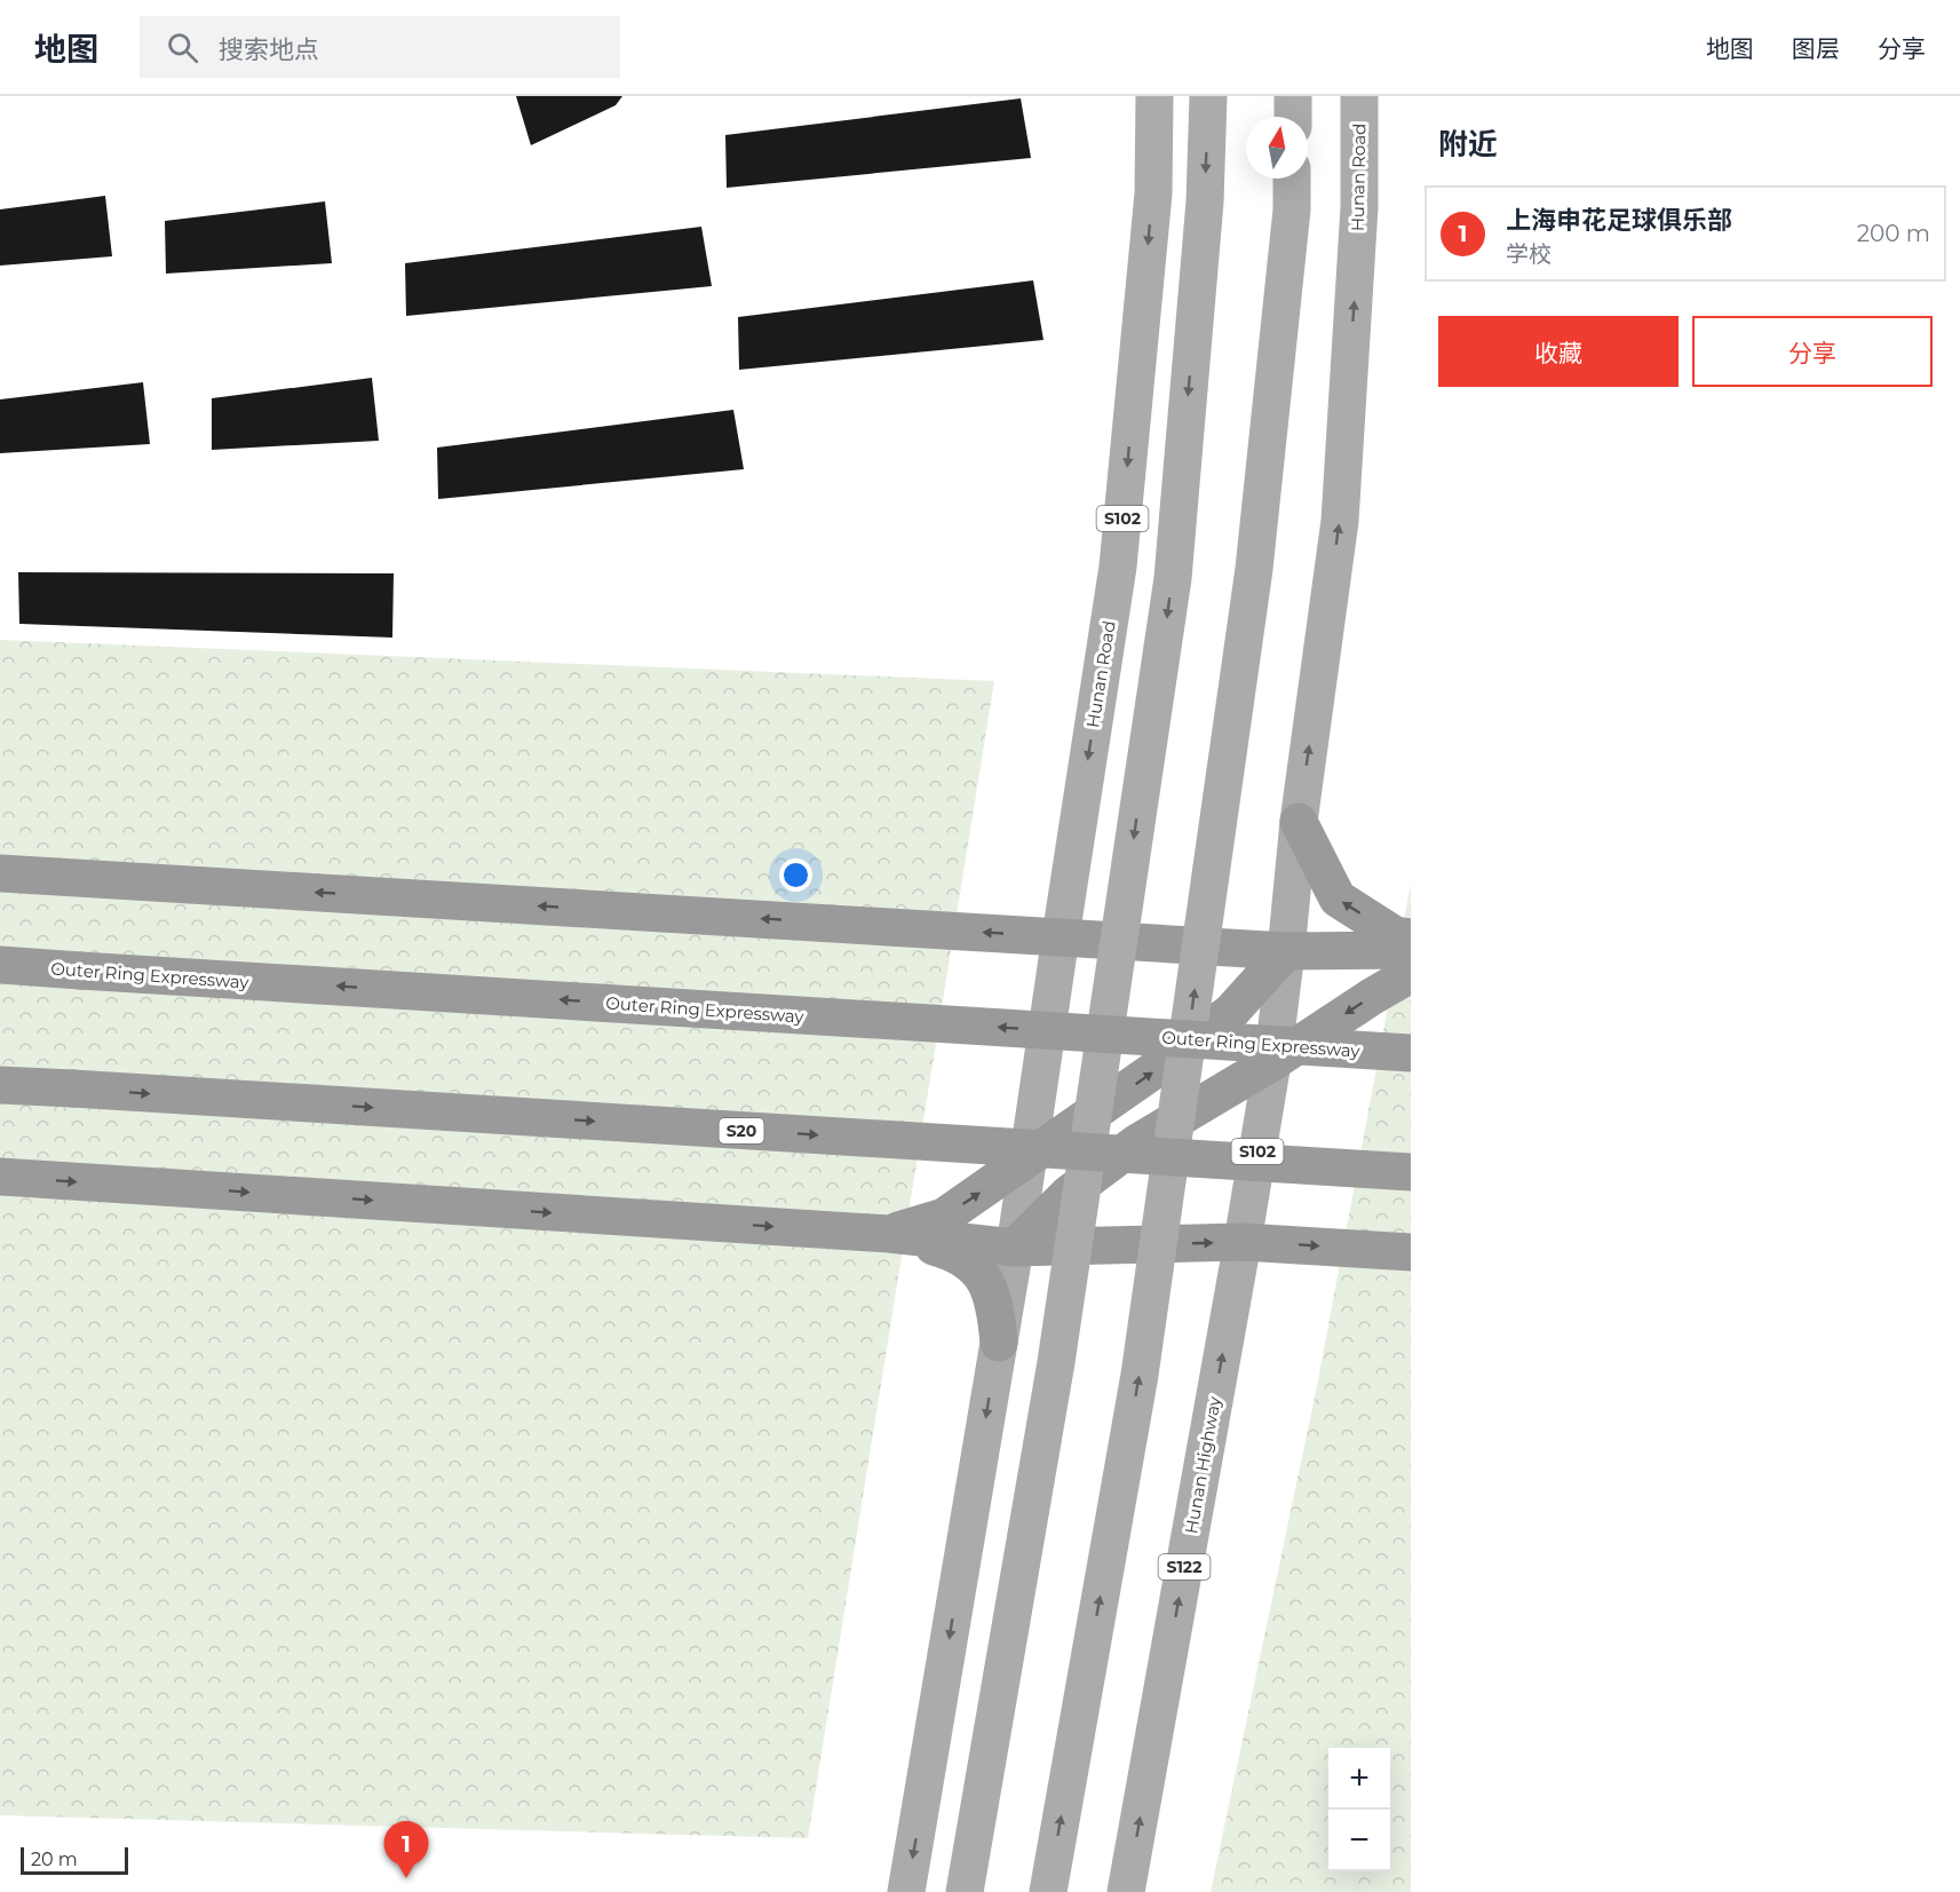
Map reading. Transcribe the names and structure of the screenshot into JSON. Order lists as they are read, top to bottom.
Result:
{
  "streets": {
    "highway": ["Outer Ring Expressway", "S20"],
    "main road": [
      "Hunan Road",
      "S102",
      "Hunan Highway",
      "S122"
    ]
  },
  "crossings": [
    ["Hunan Road", "Hunan Highway"]
  ],
  "scale_bar": "20 m",
  "north": "top",
  "page": {
    "header": "地图",
    "search": "搜索地点",
    "nav": ["地图", "图层", "分享"],
    "heading": "附近",
    "list": [
      {
        "mark": "1",
        "name": "上海申花足球俱乐部",
        "note": "学校",
        "value": "200 m"
      }
    ],
    "buttons": ["收藏", "分享"],
    "map_buttons": ["+", "−"],
    "pins": "1",
    "scale": "20 m"
  }
}
